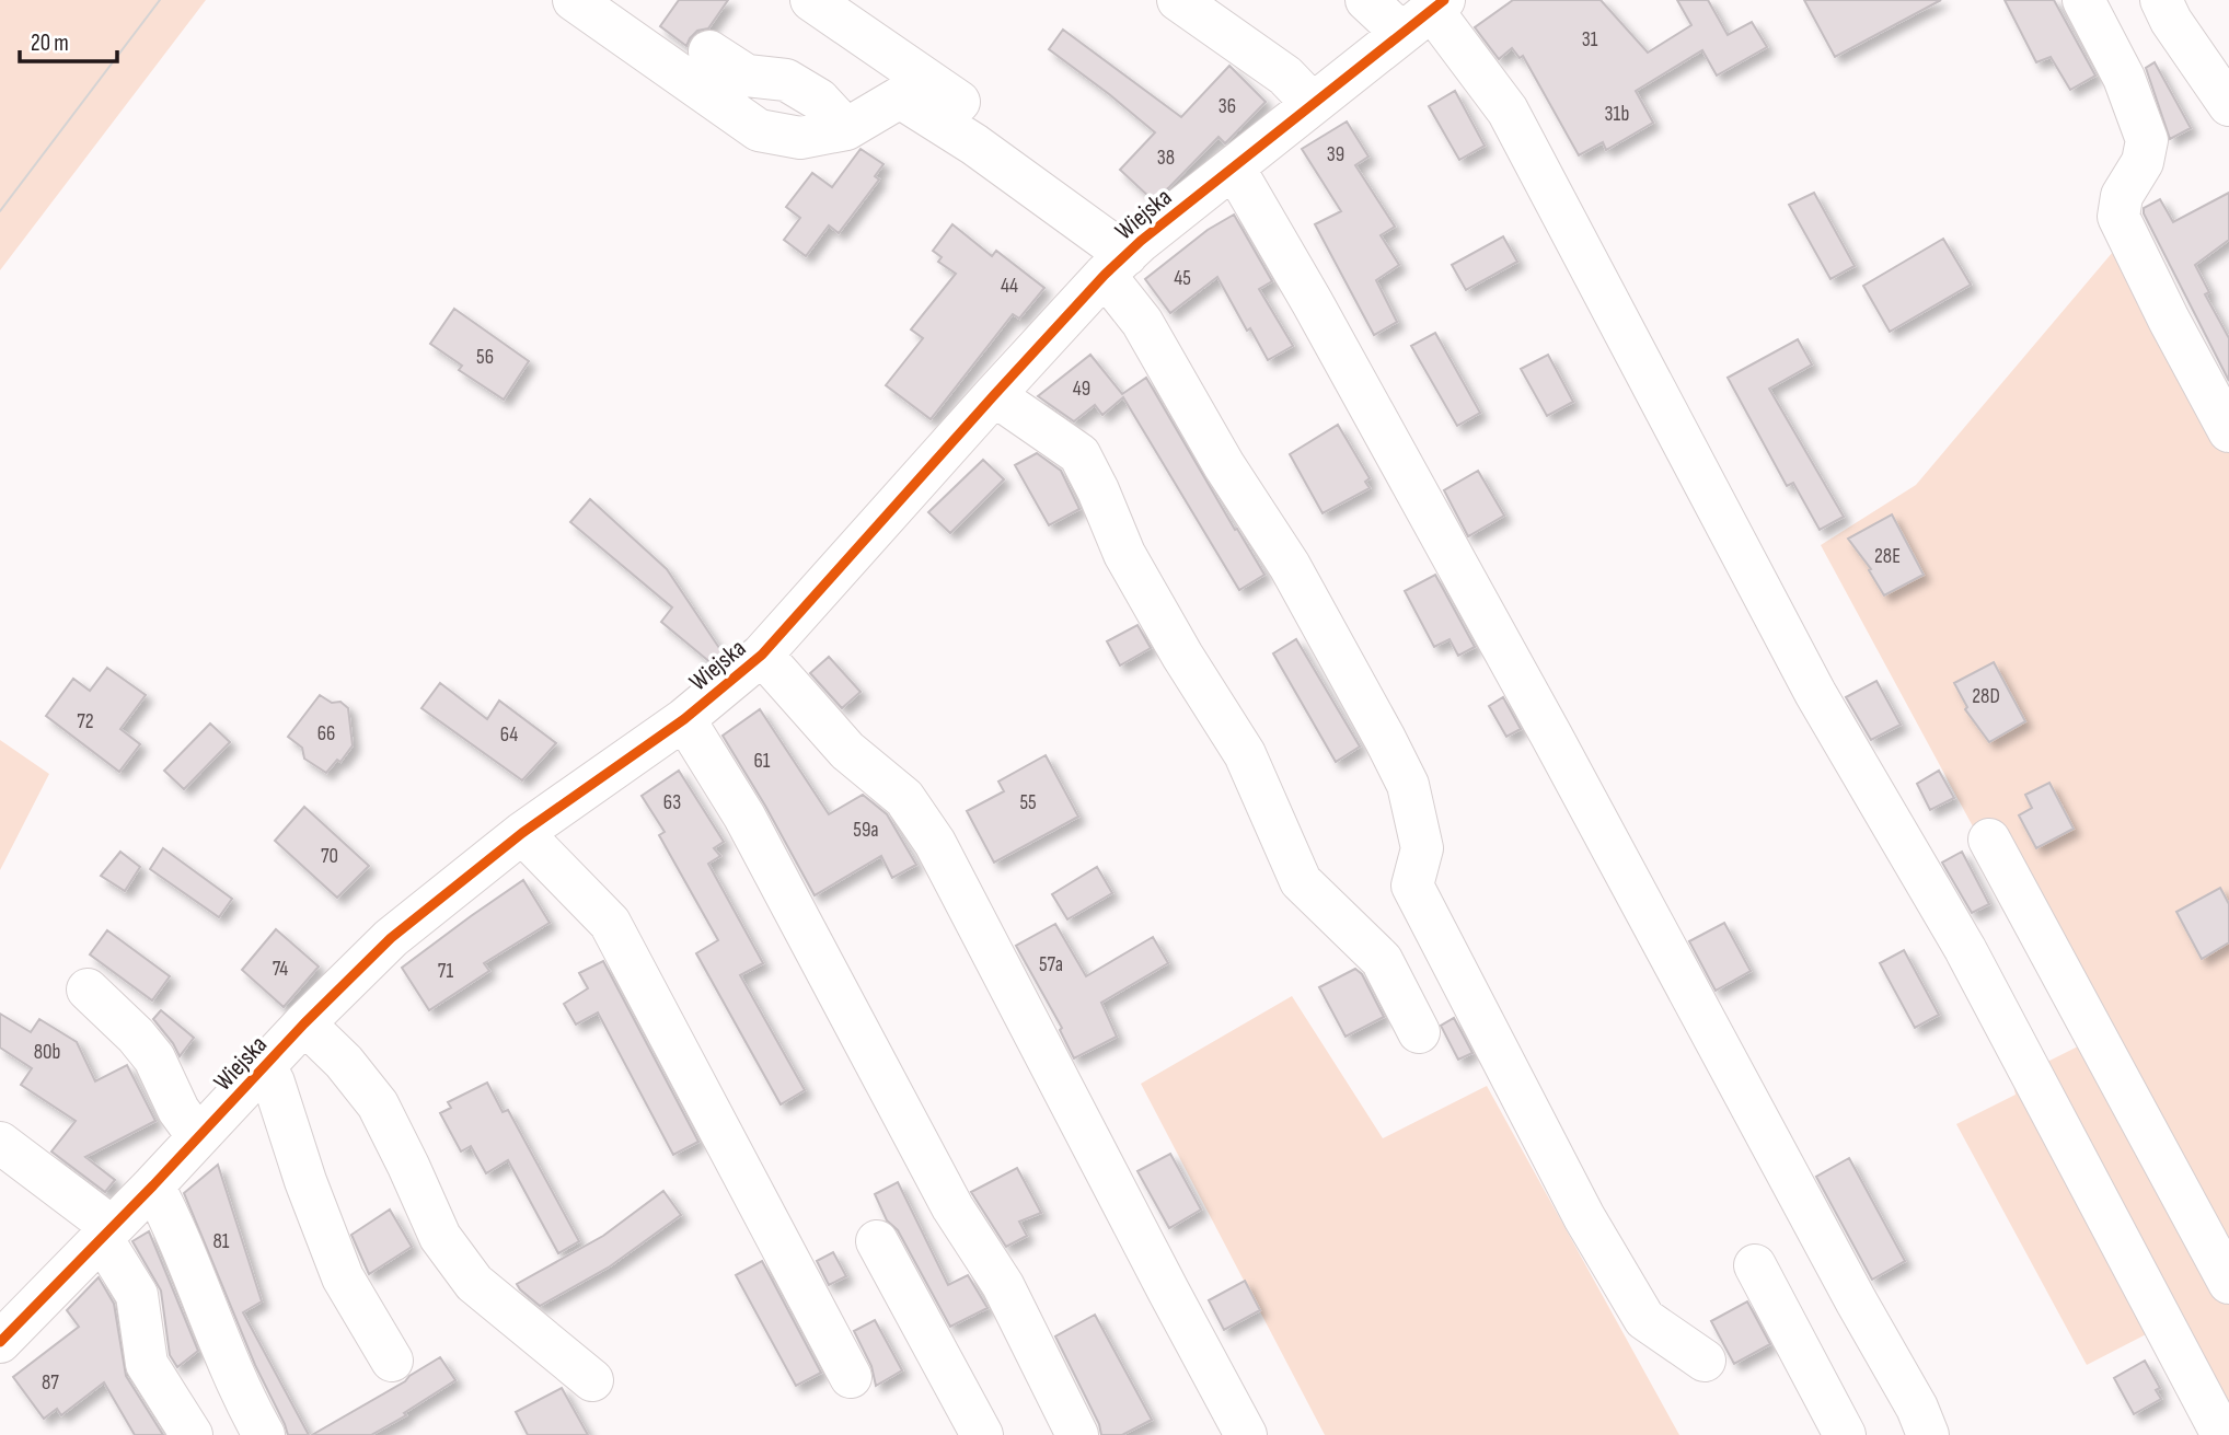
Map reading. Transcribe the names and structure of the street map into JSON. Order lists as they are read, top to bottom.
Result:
{
  "streets": {
    "street": ["Wiejska"]
  },
  "house_numbers": [
    "31",
    "36",
    "31b",
    "39",
    "38",
    "45",
    "44",
    "56",
    "49",
    "28E",
    "28D",
    "72",
    "66",
    "64",
    "61",
    "63",
    "55",
    "59a",
    "70",
    "57a",
    "74",
    "71",
    "80b",
    "81",
    "87"
  ],
  "scale_bar": "20 m"
}
